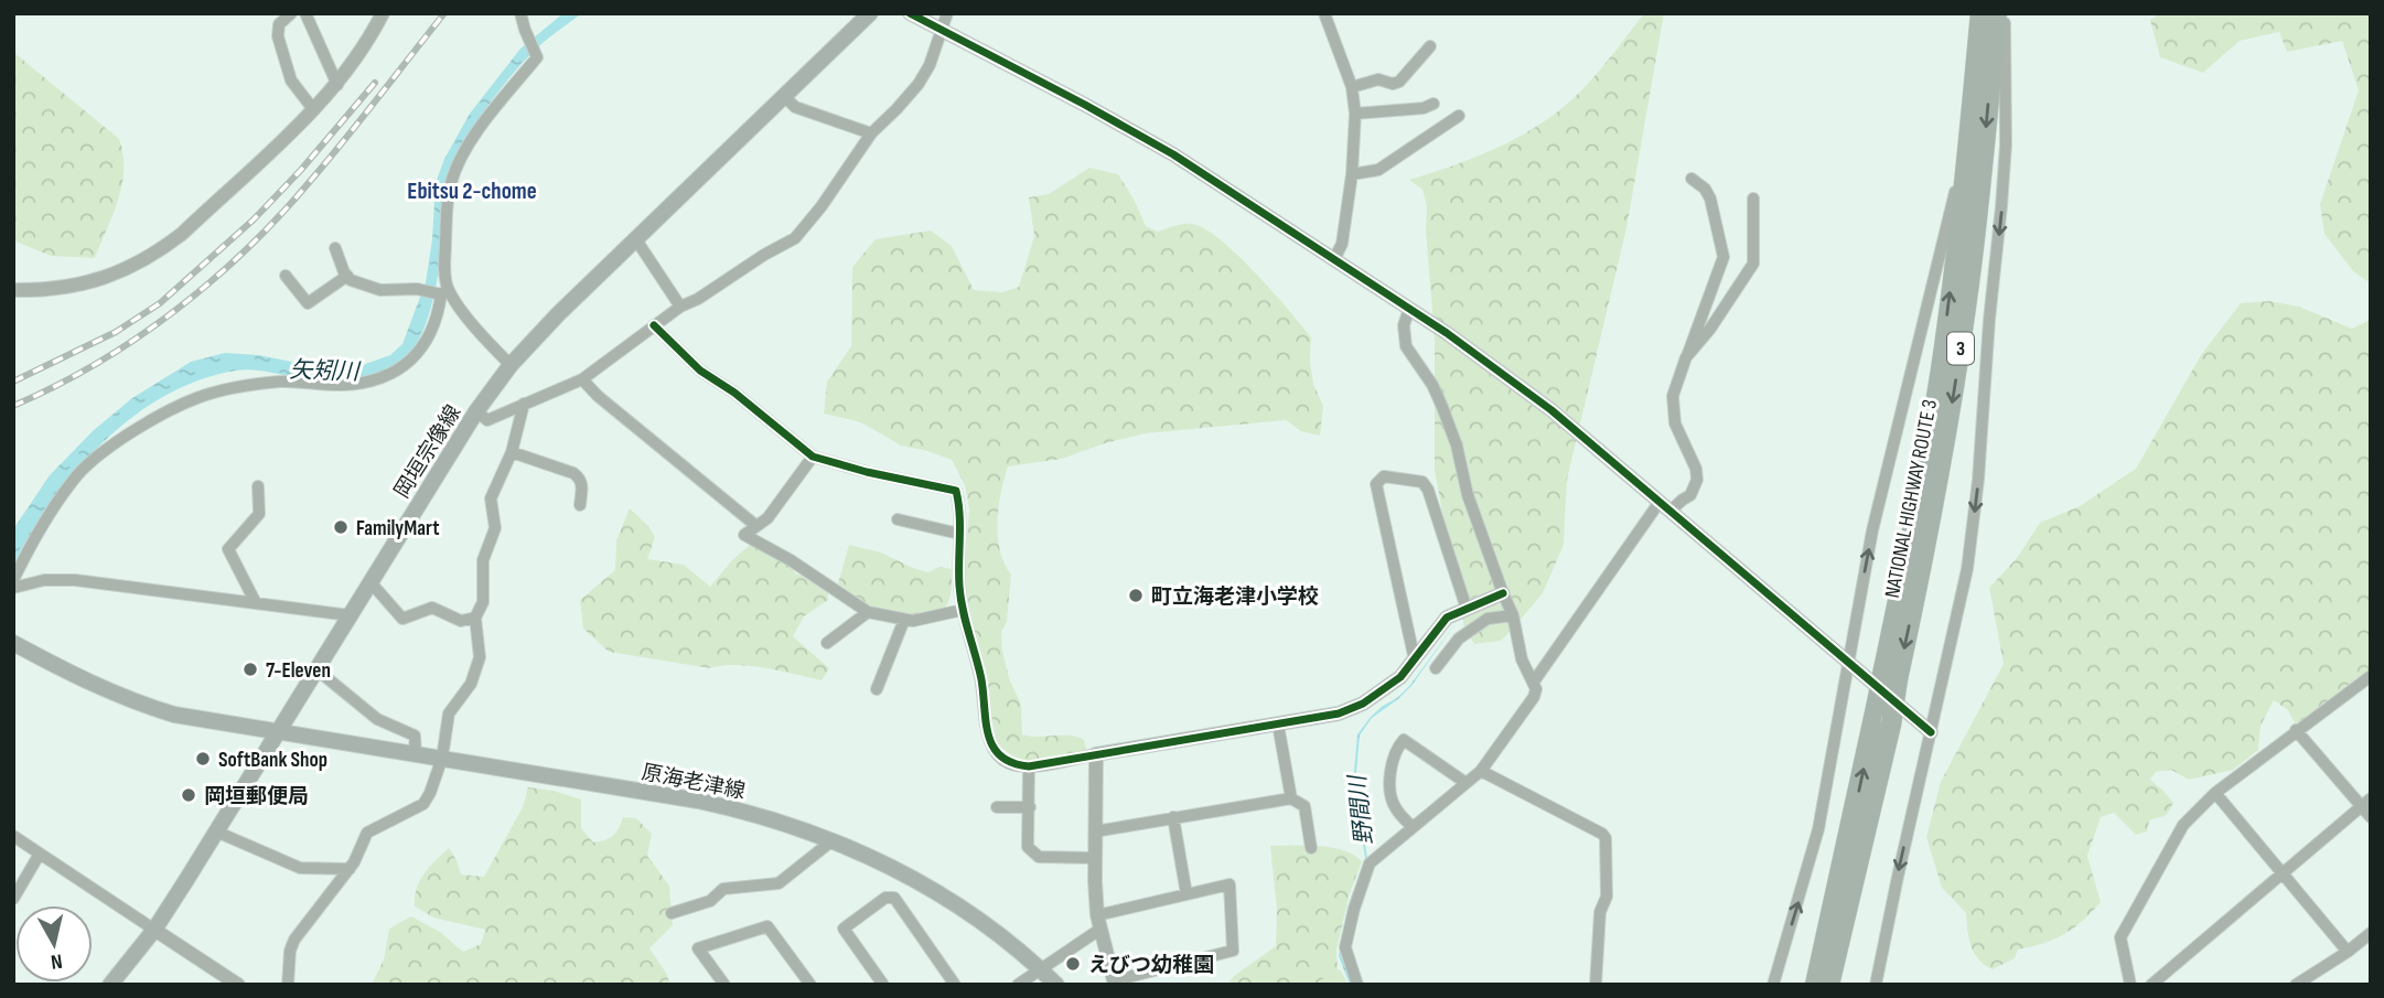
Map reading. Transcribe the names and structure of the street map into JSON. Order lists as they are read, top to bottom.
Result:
{
  "streets": {
    "highway": ["3", "NATIONAL HIGHWAY ROUTE 3"],
    "main road": ["岡垣宗像線", "原海老津線"]
  },
  "crossings": [
    ["岡垣宗像線", "原海老津線"]
  ],
  "districts": ["Ebitsu 2-chome"],
  "water": ["矢矧川", "野間川"],
  "places": [
    "FamilyMart",
    "町立海老津小学校",
    "7-Eleven",
    "SoftBank Shop",
    "岡垣郵便局",
    "えびつ幼稚園"
  ],
  "north": "bottom"
}
